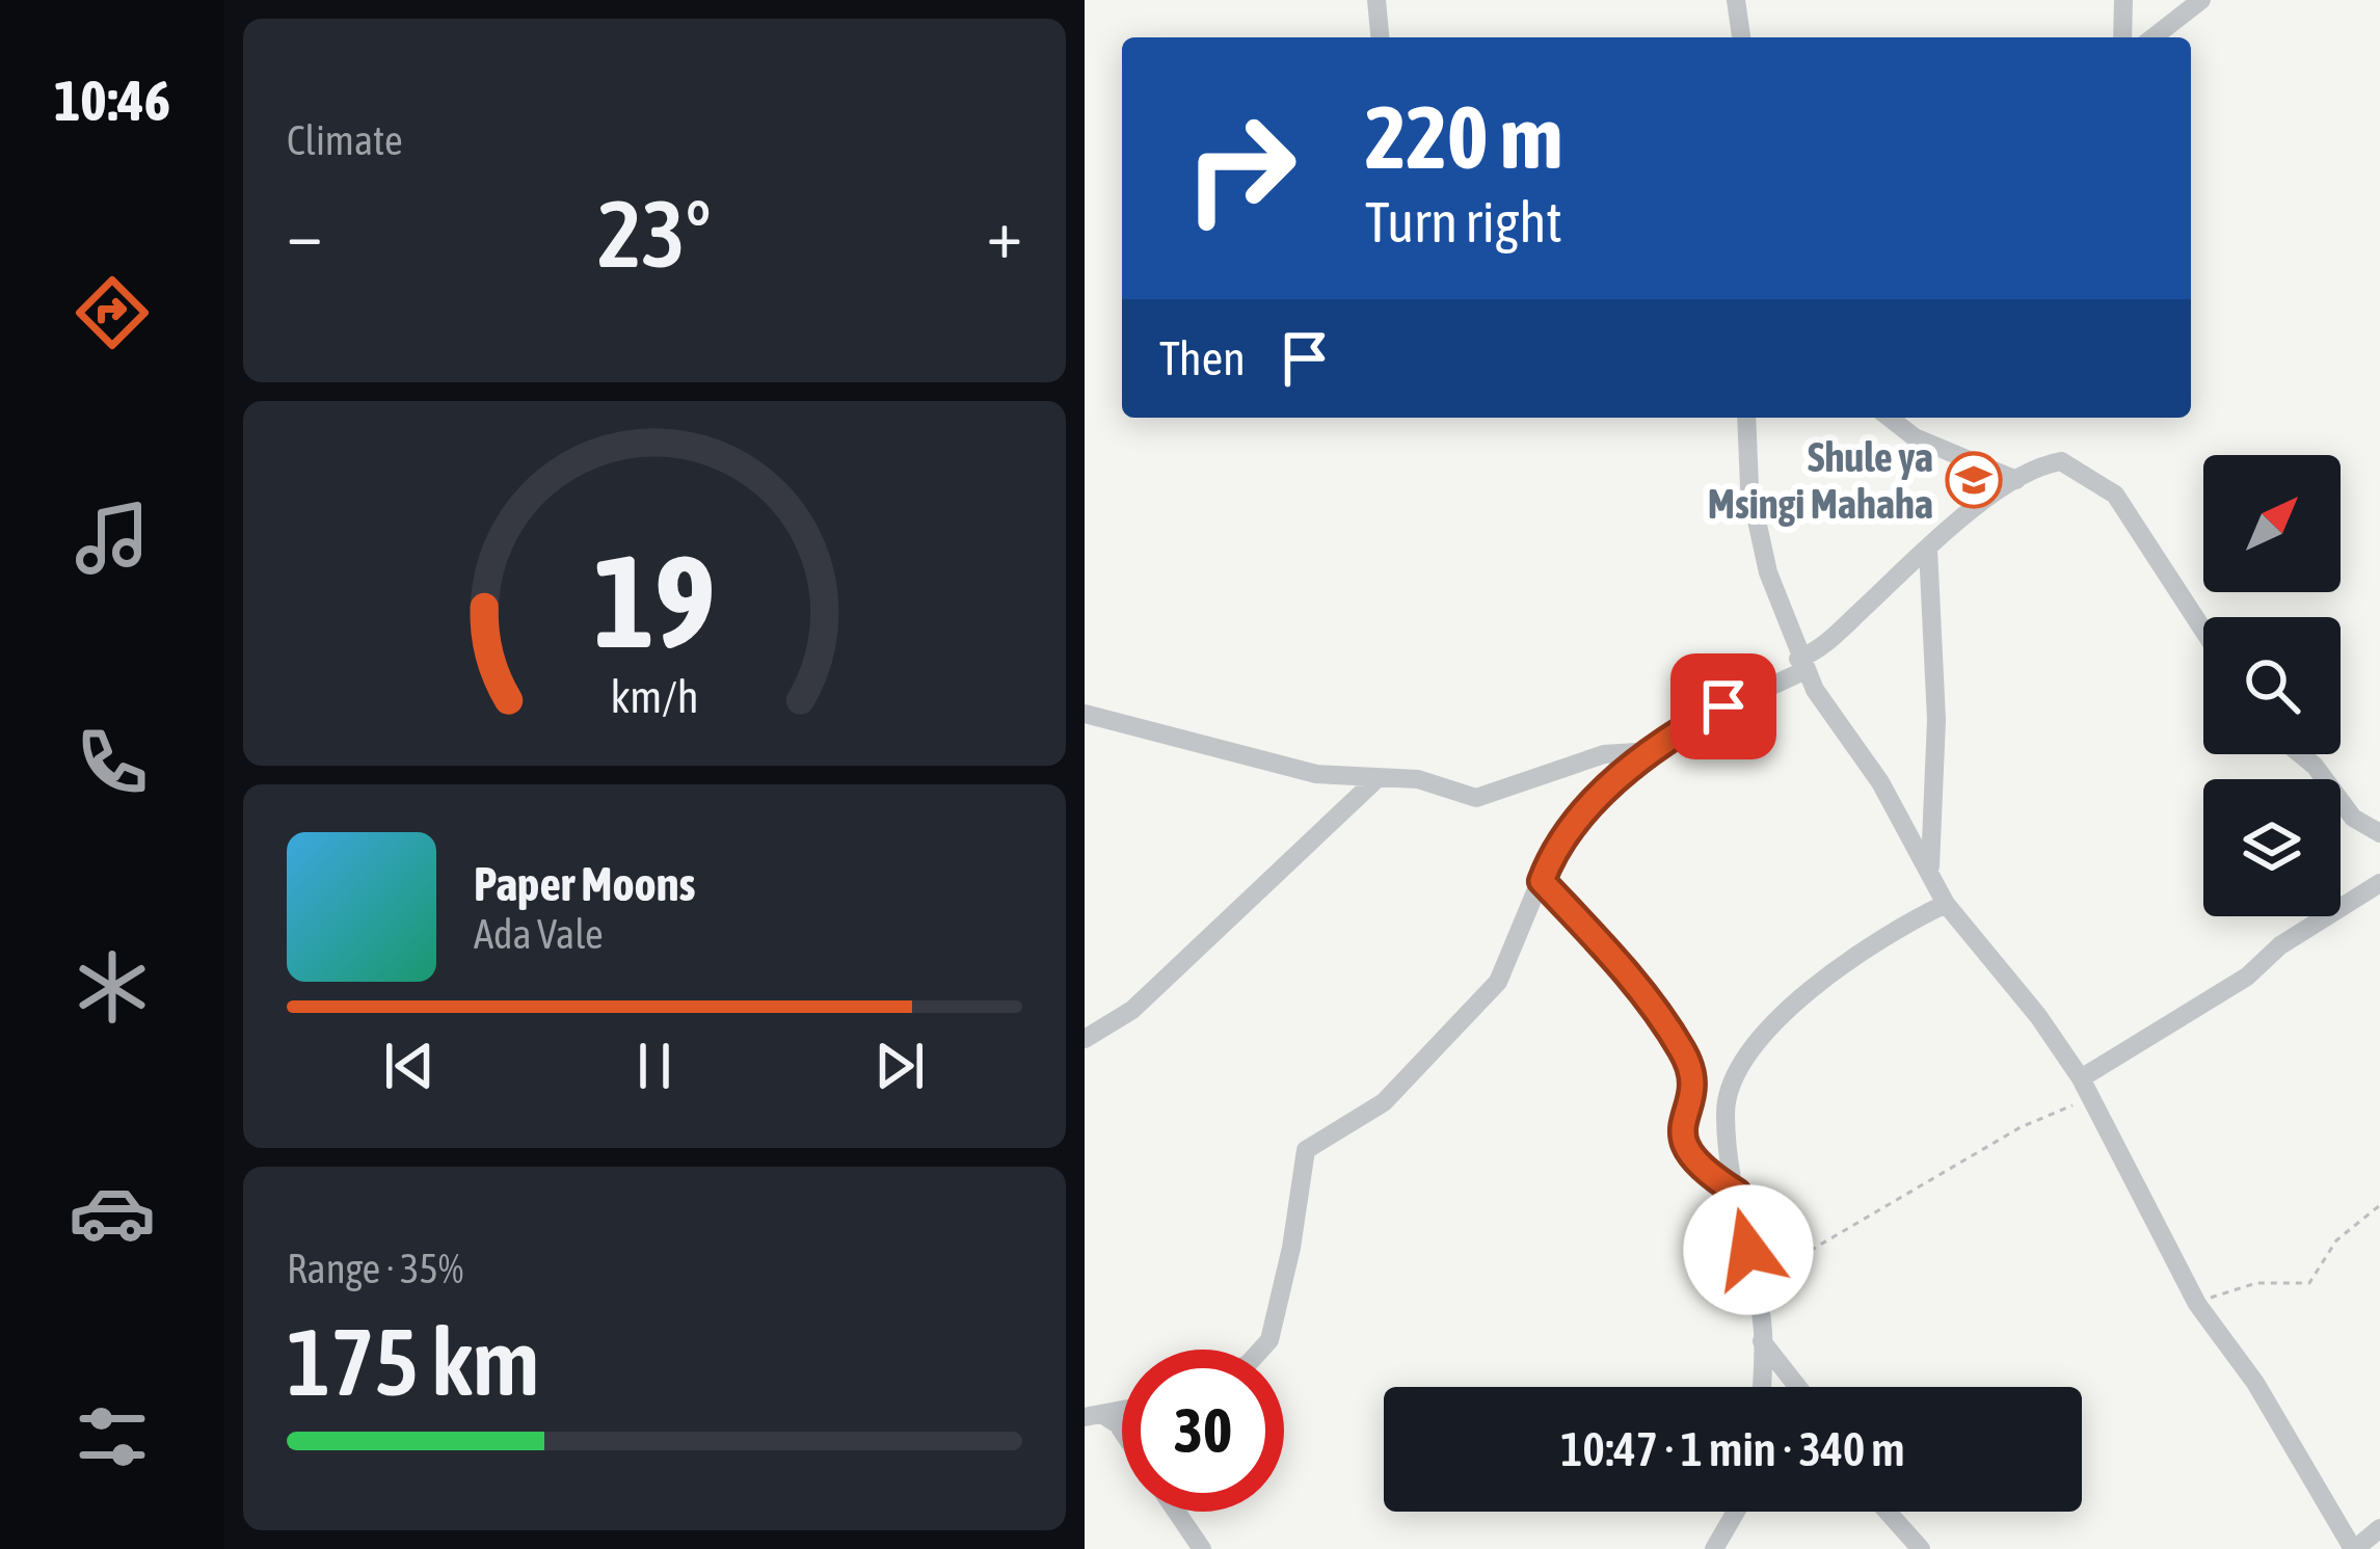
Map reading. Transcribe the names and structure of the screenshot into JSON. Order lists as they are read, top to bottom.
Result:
{
  "places": {
    "school or university": ["Shule ya Msingi Mahaha"]
  },
  "north": "top right",
  "page": {
    "tabs": "10:46",
    "tile": [
      "Climate",
      ["Range · 35%", "175 km"]
    ],
    "turn": ["220 m", "Turn right"],
    "heat": ["−", "23°", "+"],
    "then": "Then",
    "song": ["Paper Moons", "Ada Vale"],
    "limit": "30",
    "trip": "10:47 · 1 min · 340 m",
    "gauge": ["19", "km/h"]
  }
}
